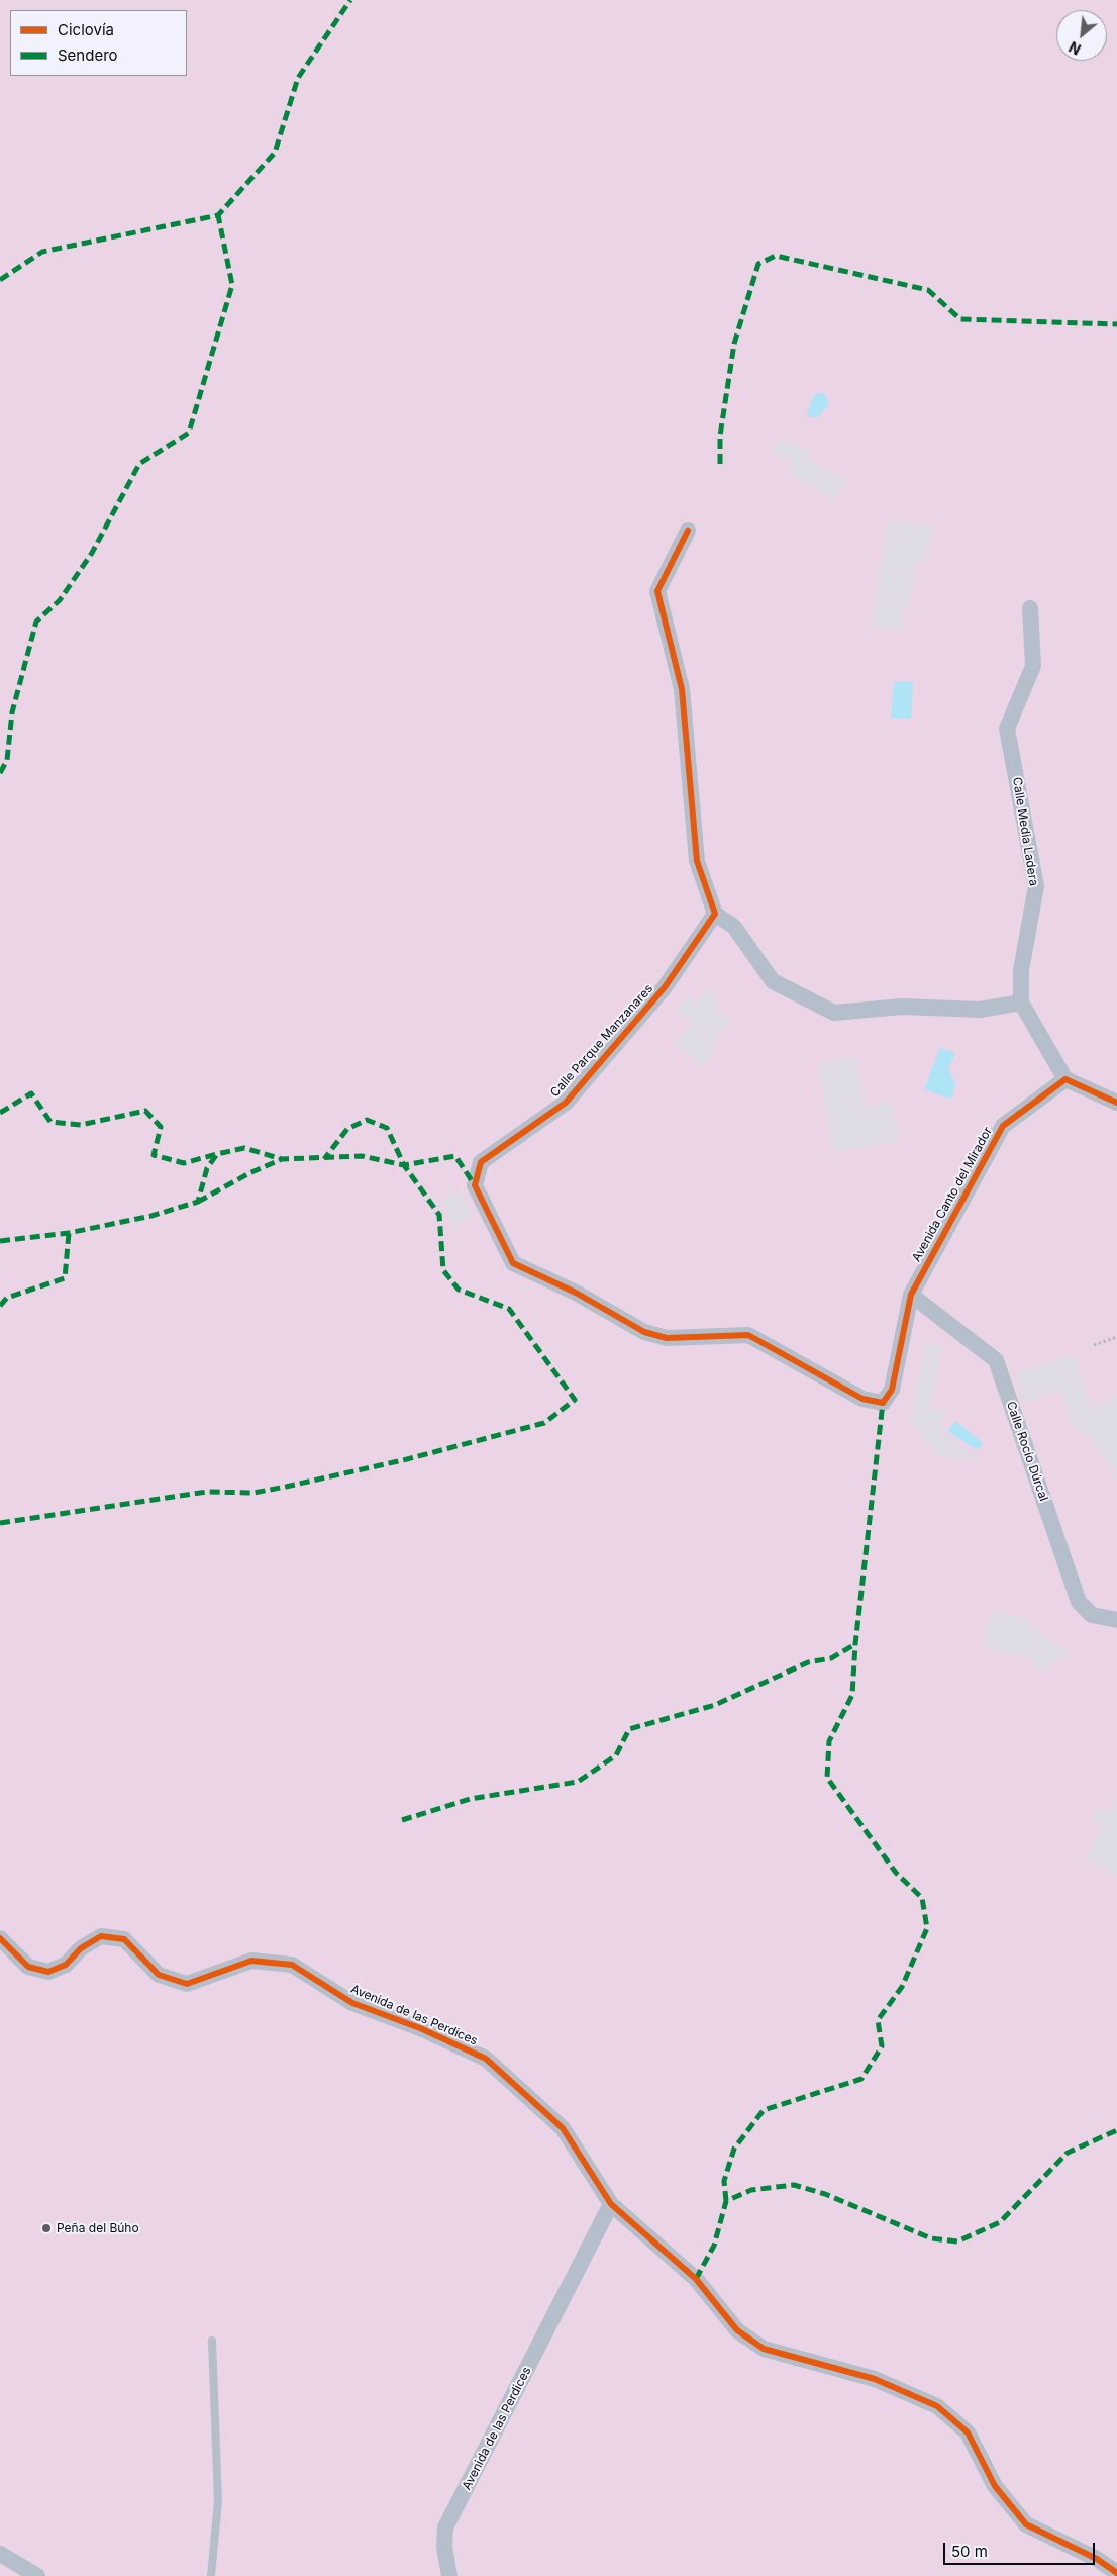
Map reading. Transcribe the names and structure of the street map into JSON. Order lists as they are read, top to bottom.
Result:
{
  "streets": {
    "street": [
      "Calle Media Ladera",
      "Calle Parque Manzanares",
      "Avenida Canto del Mirador",
      "Calle Rocío Dúrcal",
      "Avenida de las Perdices"
    ]
  },
  "crossings": [
    ["Calle Media Ladera", "Avenida Canto del Mirador"],
    ["Calle Parque Manzanares", "Avenida Canto del Mirador"],
    ["Avenida Canto del Mirador", "Calle Rocío Dúrcal"]
  ],
  "places": ["Peña del Búho"],
  "legend": ["Ciclovía", "Sendero"],
  "scale_bar": "50 m",
  "north": "bottom left"
}
